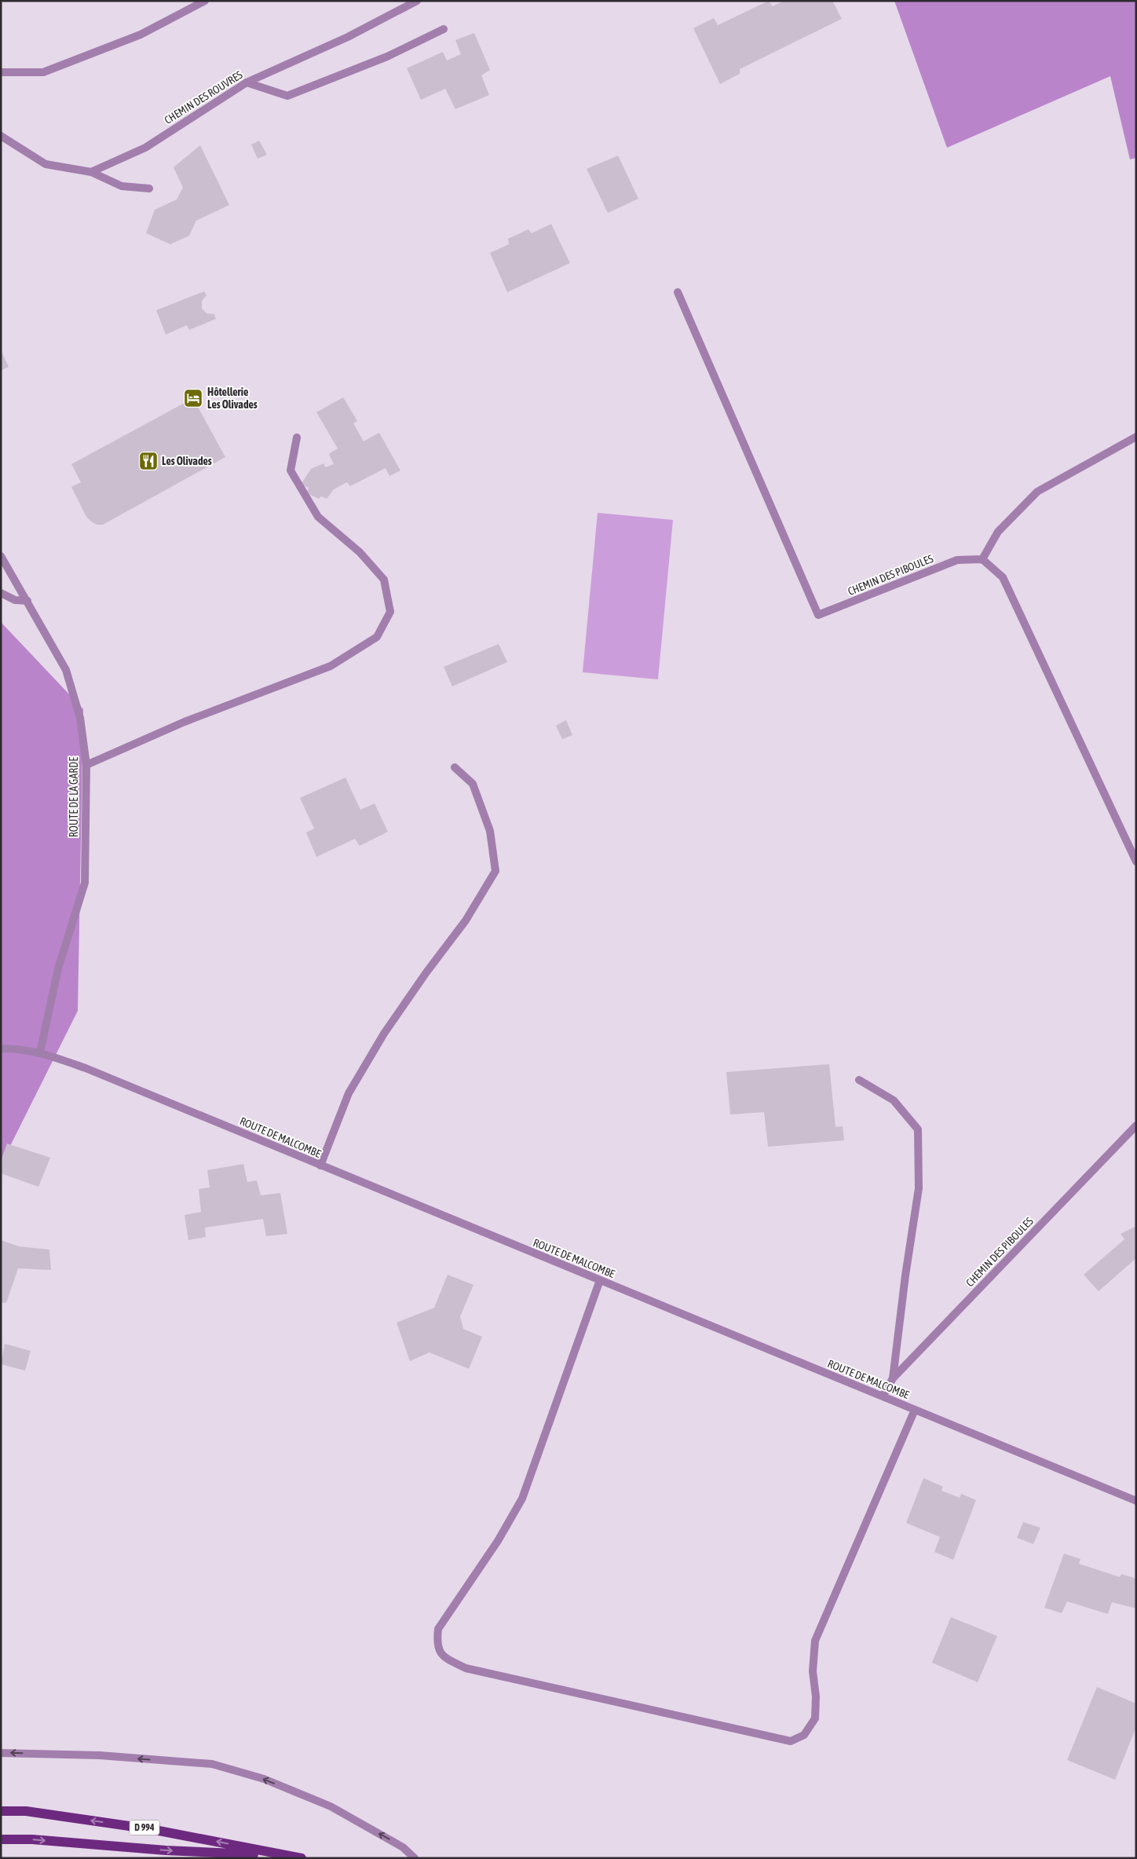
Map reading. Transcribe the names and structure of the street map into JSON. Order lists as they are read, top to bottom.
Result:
{
  "streets": {
    "main road": ["D 994"],
    "street": [
      "CHEMIN DES ROUVRES",
      "CHEMIN DES PIBOULES",
      "ROUTE DE LA GARDE",
      "ROUTE DE MALCOMBE"
    ]
  },
  "crossings": [
    ["CHEMIN DES PIBOULES", "ROUTE DE MALCOMBE"],
    ["ROUTE DE LA GARDE", "ROUTE DE MALCOMBE"]
  ],
  "places": {
    "hotel": ["Hôtellerie Les Olivades"],
    "restaurant": ["Les Olivades"]
  }
}
